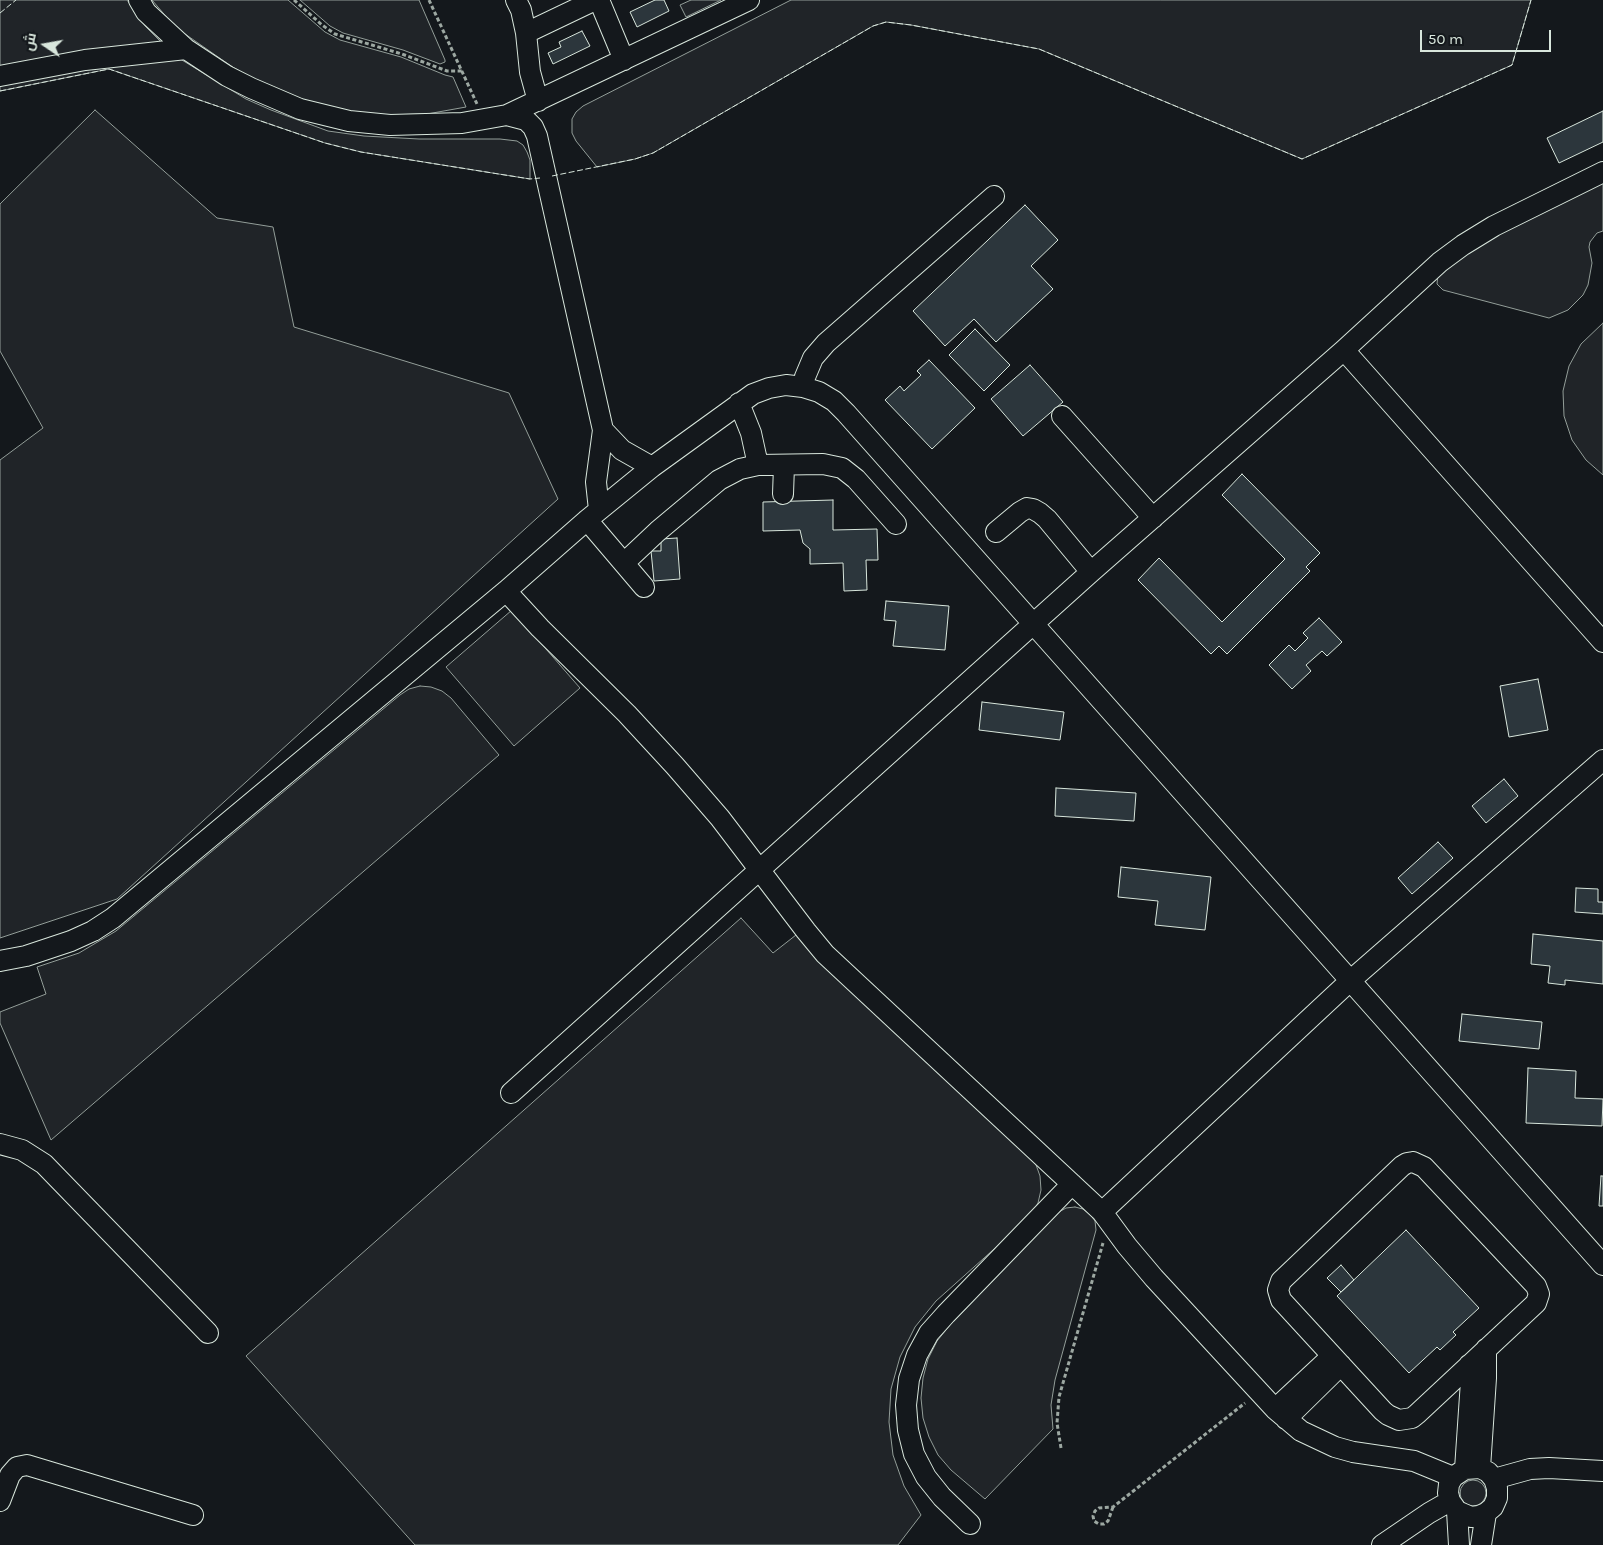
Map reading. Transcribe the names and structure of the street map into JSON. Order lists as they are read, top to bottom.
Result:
{
  "scale_bar": "50 m",
  "north": "left"
}
